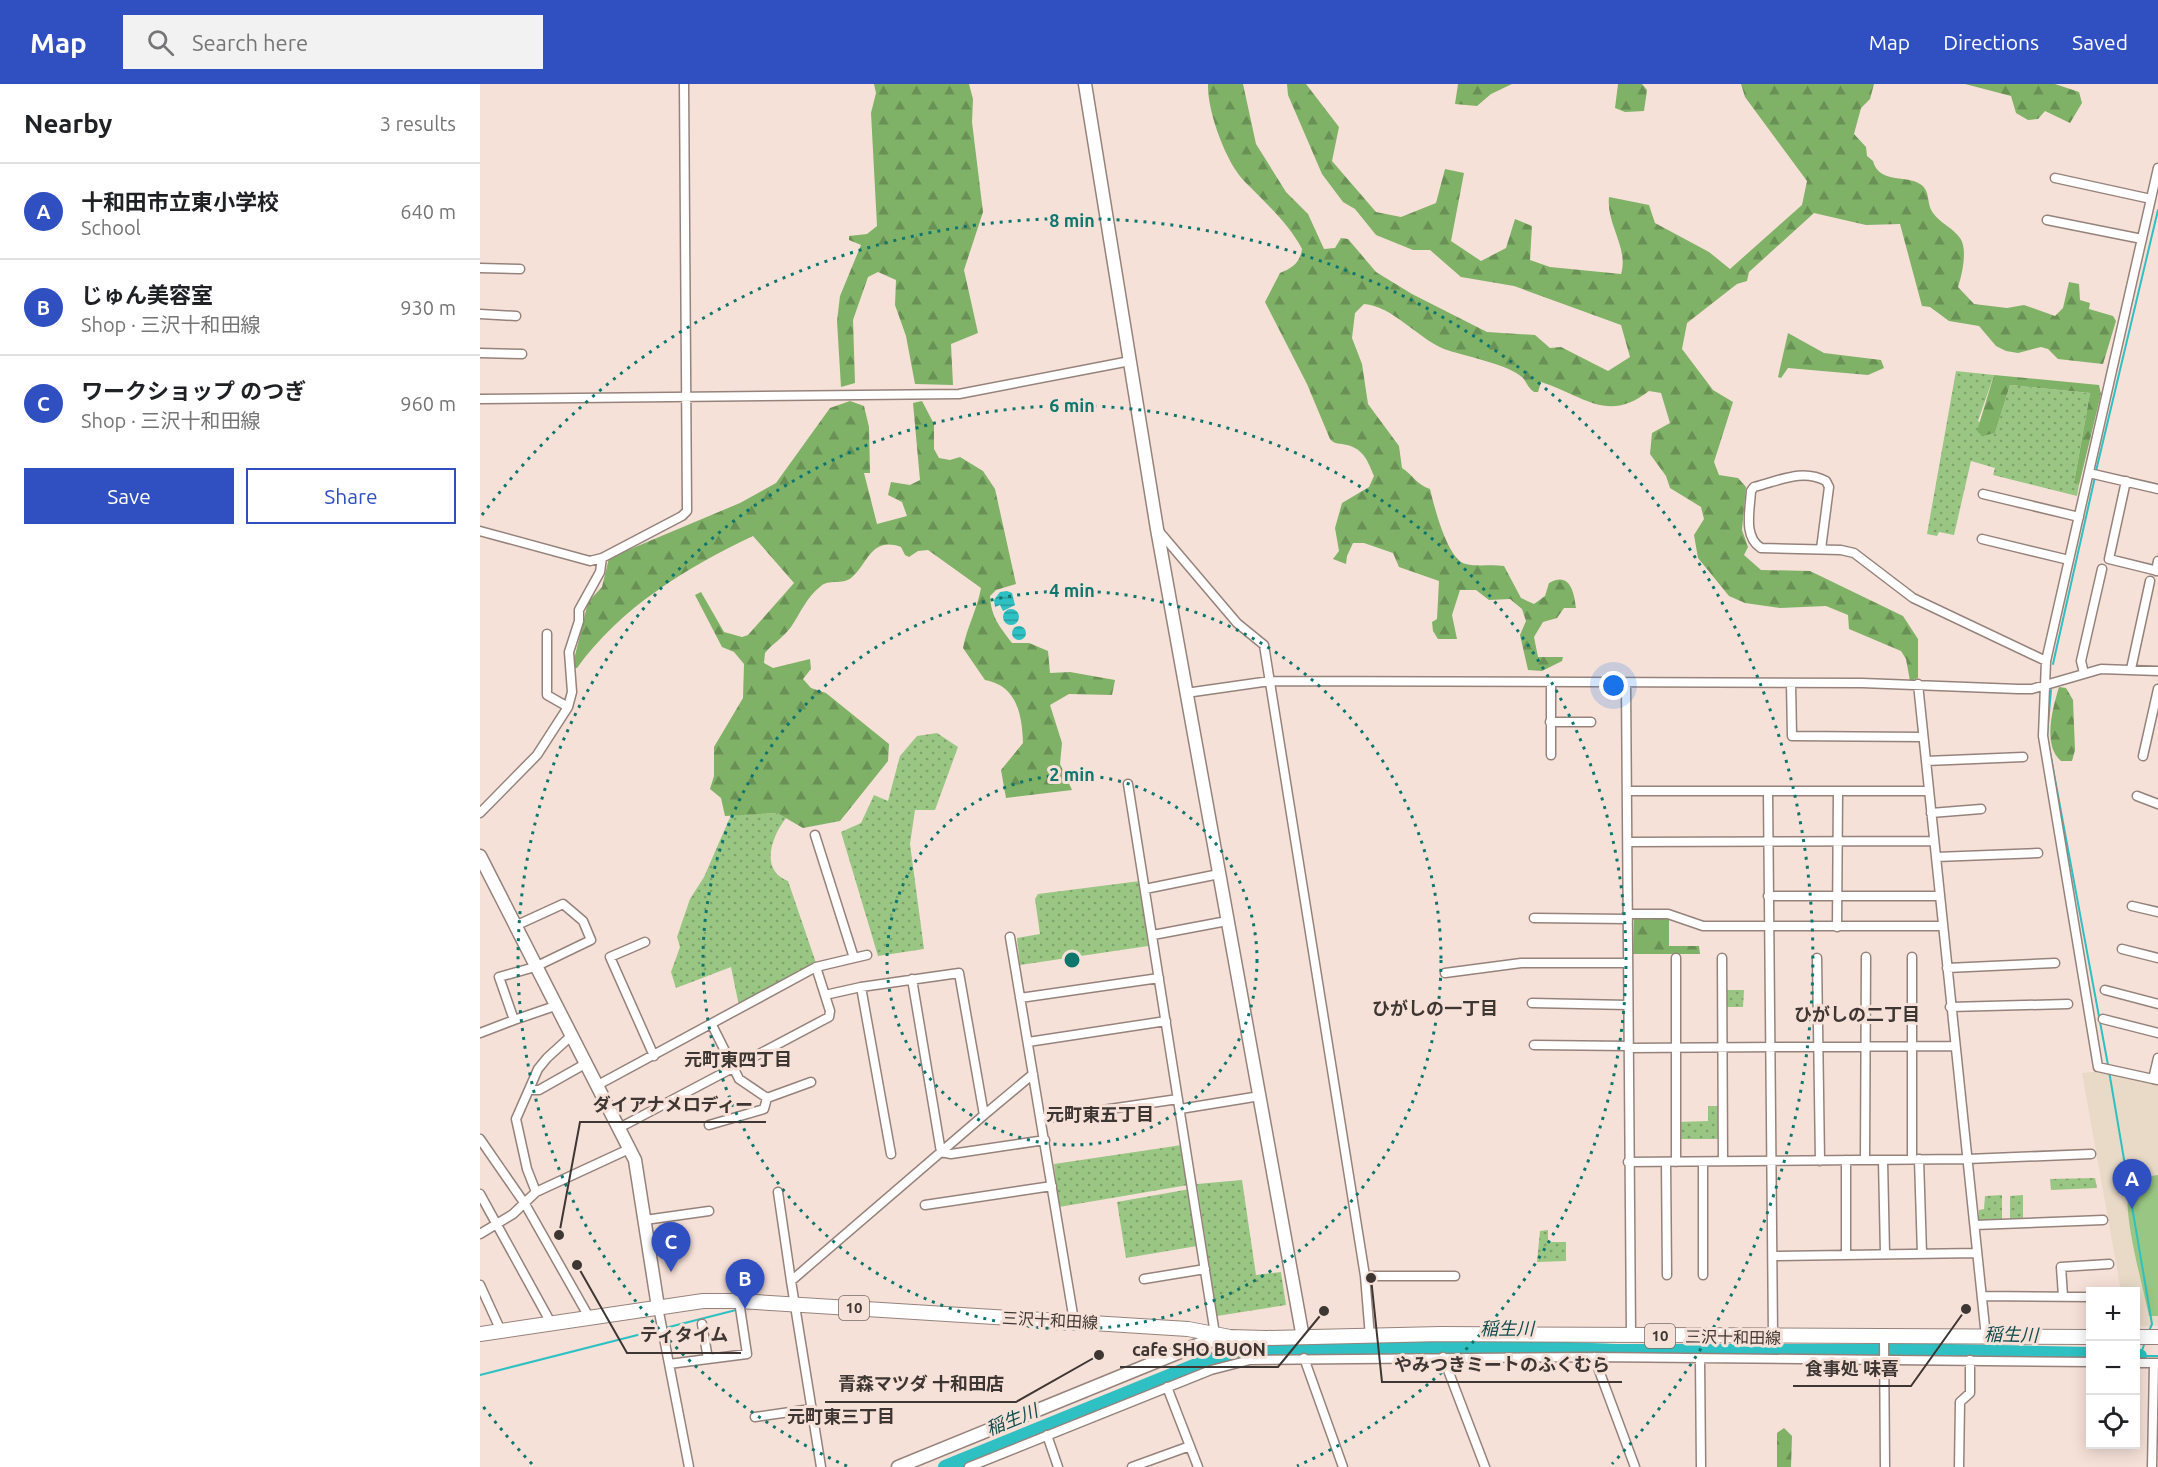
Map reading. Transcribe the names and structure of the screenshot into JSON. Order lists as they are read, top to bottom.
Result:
{
  "streets": {
    "main road": ["10", "三沢十和田線"]
  },
  "crossings": [
    ["10", "三沢十和田線"]
  ],
  "districts": [
    "ひがしの一丁目",
    "ひがしの二丁目",
    "元町東四丁目",
    "元町東五丁目",
    "元町東三丁目"
  ],
  "water": ["稲生川"],
  "places": [
    "ダイアナメロディー",
    "ティタイム",
    "やみつきミートのふくむら",
    "食事処 味喜",
    "cafe SHO BUON",
    "青森マツダ 十和田店"
  ],
  "page": {
    "header": "Map",
    "search": "Search here",
    "nav": ["Map", "Directions", "Saved"],
    "heading": ["Nearby", "3 results"],
    "list": [
      {
        "mark": "A",
        "name": "十和田市立東小学校",
        "note": "School",
        "value": "640 m"
      },
      {
        "mark": "B",
        "name": "じゅん美容室",
        "note": "Shop · 三沢十和田線",
        "value": "930 m"
      },
      {
        "mark": "C",
        "name": "ワークショップ のつぎ",
        "note": "Shop · 三沢十和田線",
        "value": "960 m"
      }
    ],
    "buttons": ["Save", "Share"],
    "pins": ["A", "C", "B"],
    "map_buttons": ["+", "−"]
  },
  "rings": [
    "8 min",
    "6 min",
    "4 min",
    "2 min"
  ]
}
